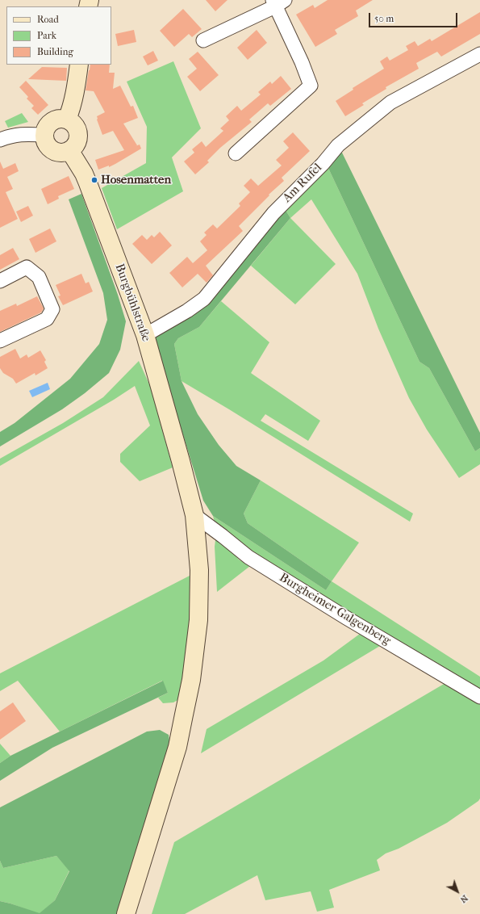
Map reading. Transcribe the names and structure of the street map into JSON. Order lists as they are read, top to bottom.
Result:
{
  "streets": {
    "street": ["Am Rufel", "Burgbühlstraße", "Burgheimer Galgenberg"]
  },
  "crossings": [
    ["Am Rufel", "Burgbühlstraße"],
    ["Burgbühlstraße", "Burgheimer Galgenberg"]
  ],
  "places": ["Hosenmatten"],
  "legend": ["Road", "Park", "Building"],
  "scale_bar": "50 m",
  "north": "bottom right"
}
